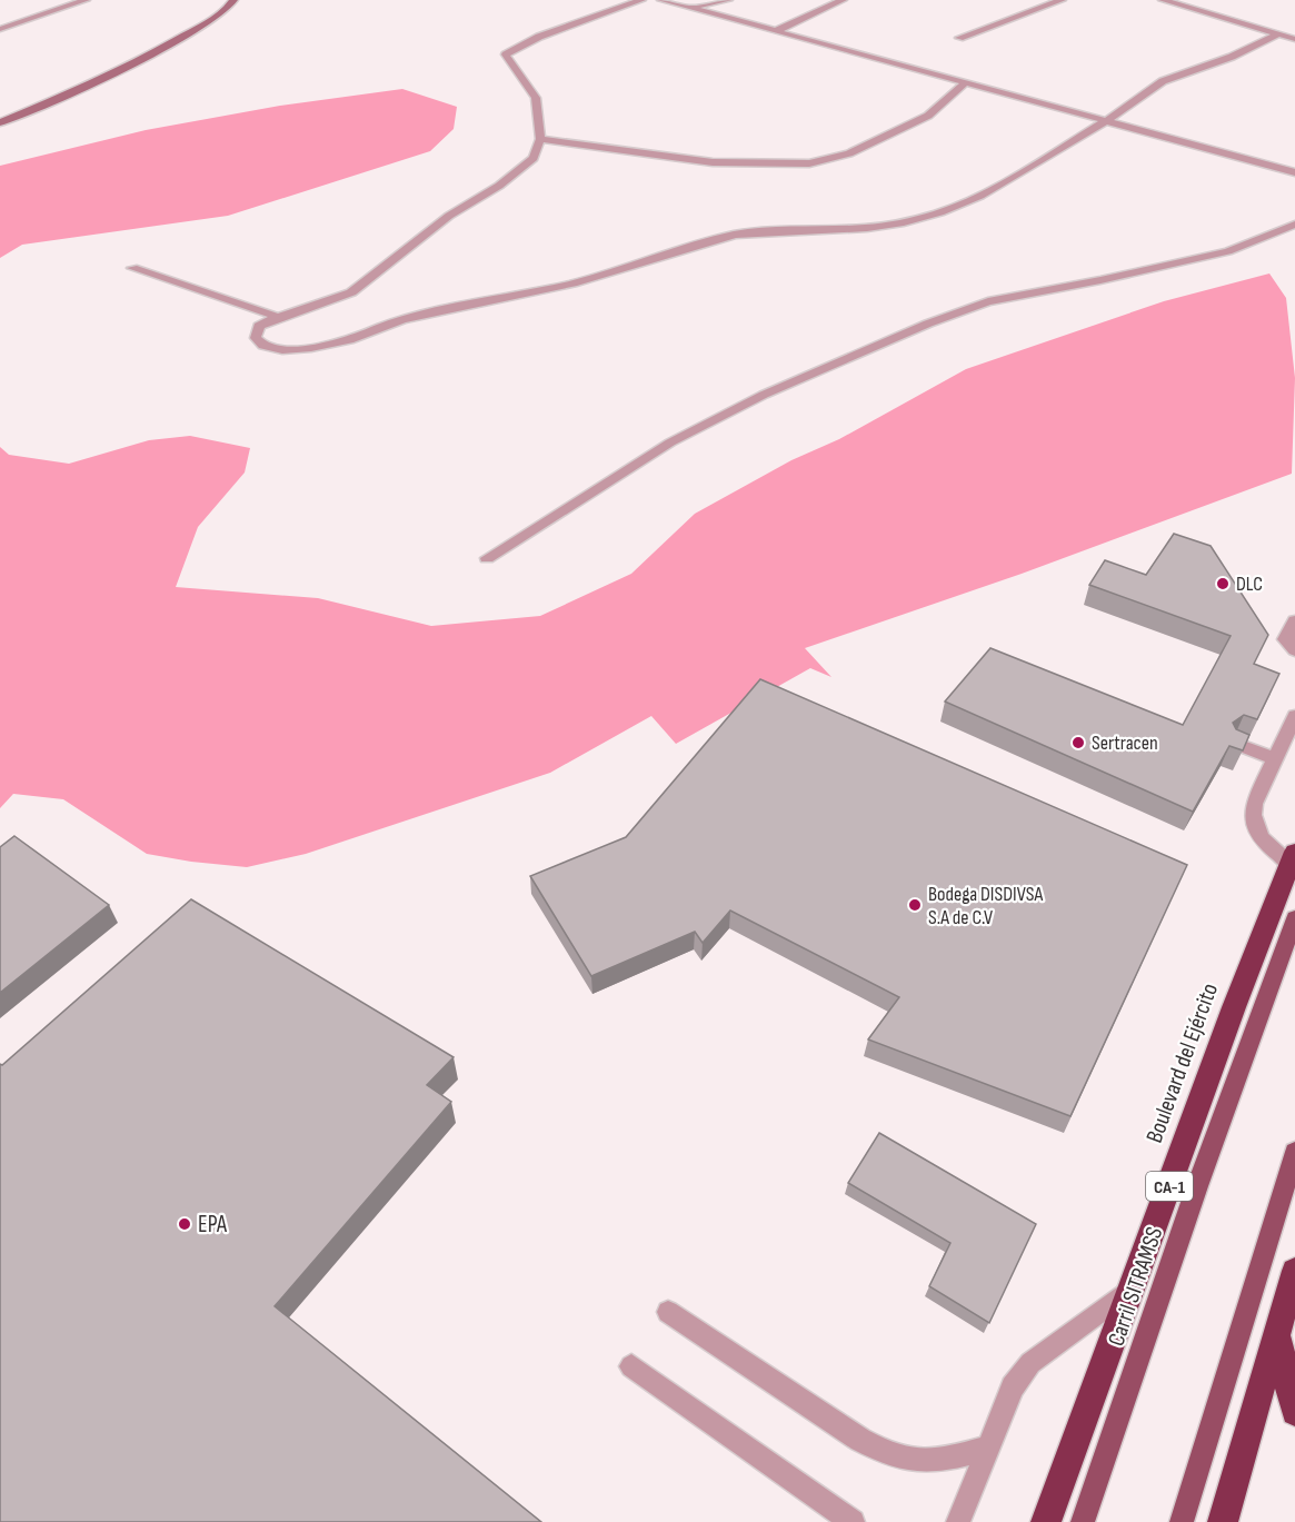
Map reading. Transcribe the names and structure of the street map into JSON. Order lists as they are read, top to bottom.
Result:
{
  "streets": {
    "highway": ["Boulevard del Ejército", "CA-1"],
    "main road": ["Carril SITRAMSS"]
  },
  "places": [
    "DLC",
    "Sertracen",
    "Bodega DISDIVSA S.A de C.V",
    "EPA"
  ]
}
